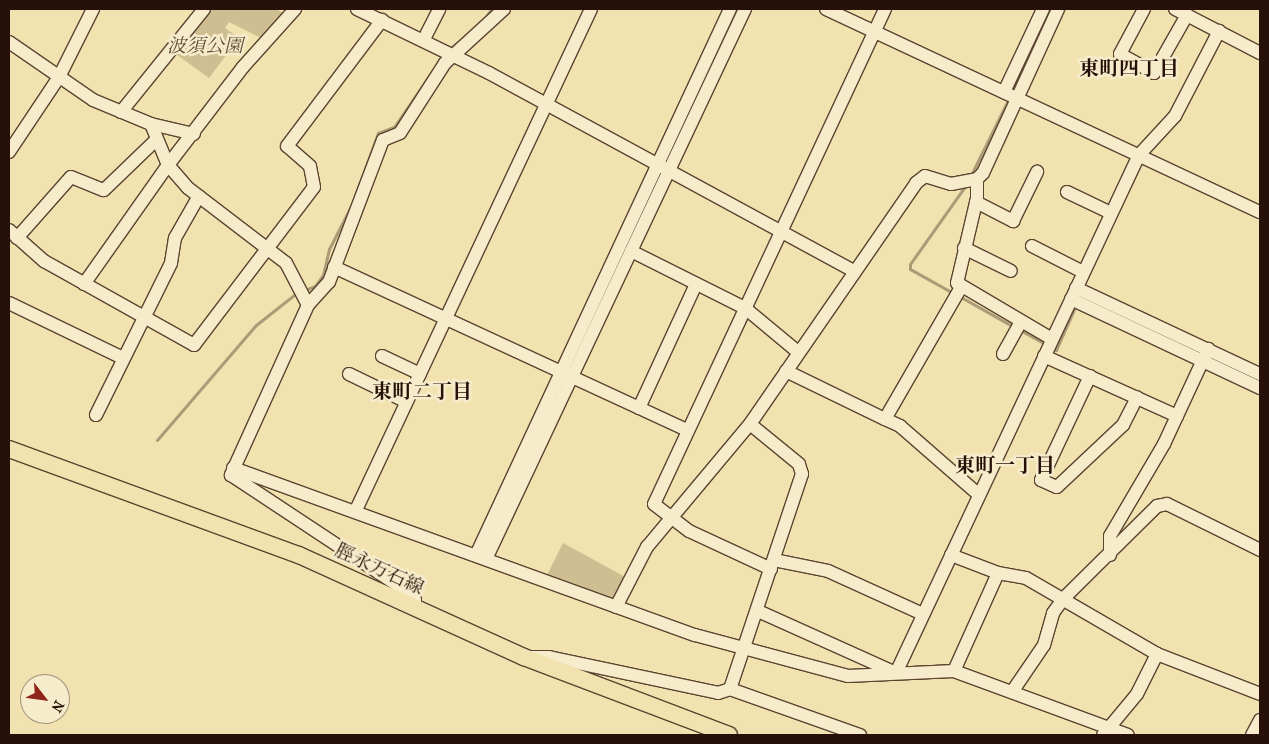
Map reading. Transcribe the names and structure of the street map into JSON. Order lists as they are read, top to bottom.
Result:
{
  "streets": {
    "main road": ["脛永万石線"]
  },
  "districts": ["東町四丁目", "東町二丁目", "東町一丁目"],
  "parks": ["波須公園"],
  "north": "bottom right"
}
